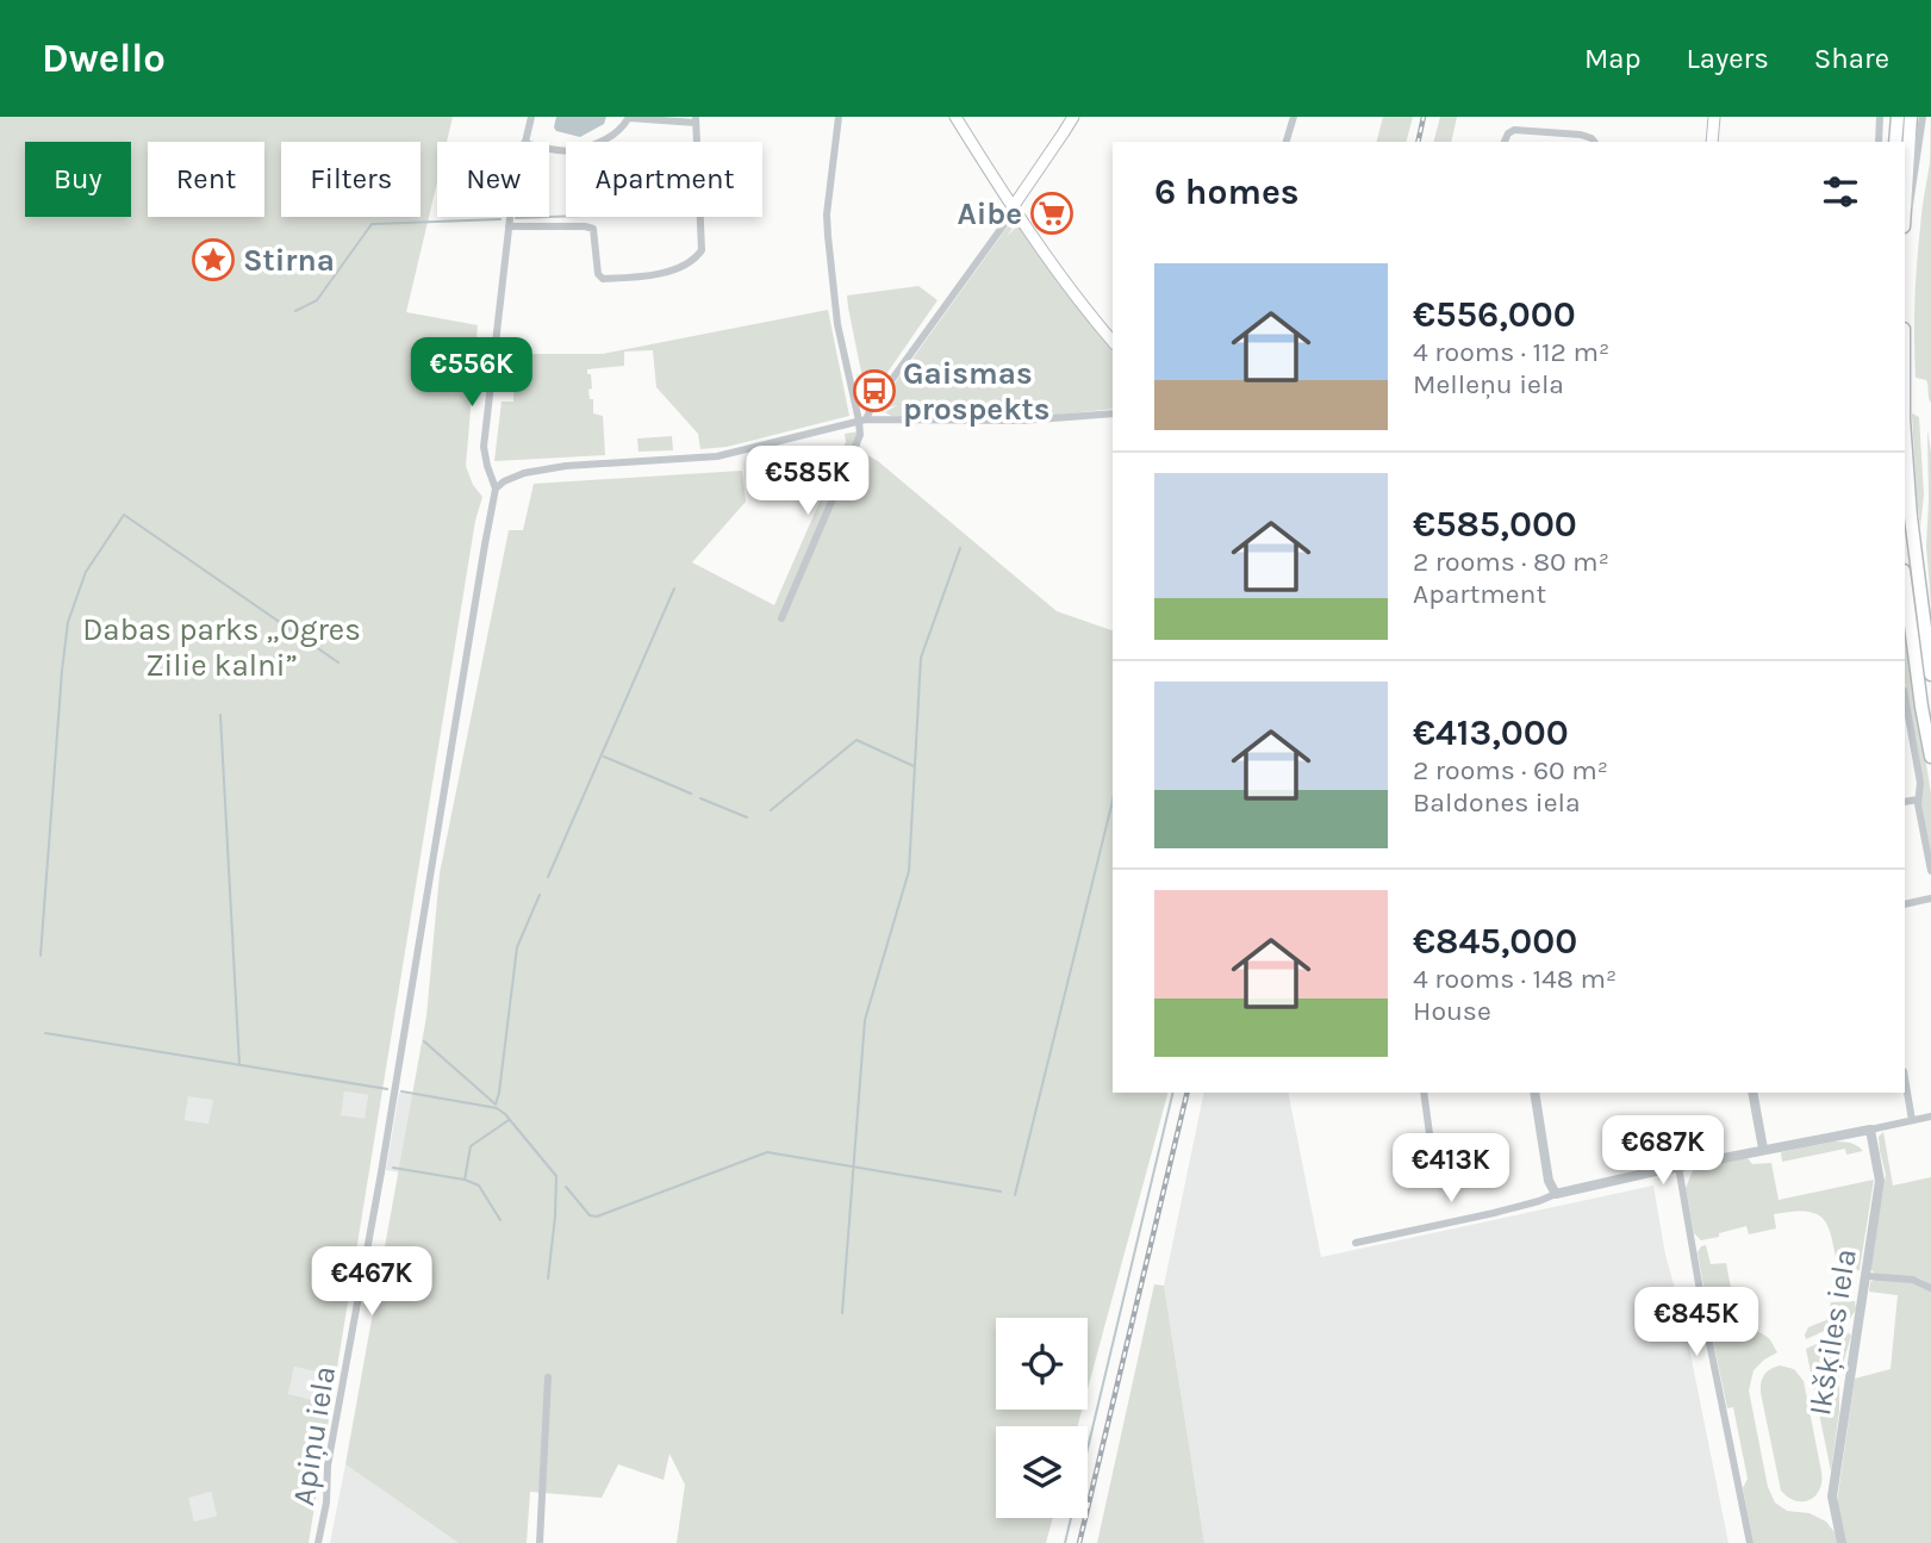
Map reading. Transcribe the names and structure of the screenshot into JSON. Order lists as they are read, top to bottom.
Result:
{
  "streets": {
    "street": ["Ikšķiles iela", "Apiņu iela"]
  },
  "parks": ["Dabas parks „Ogres Zilie kalni”"],
  "places": {
    "supermarket": ["Aibe"],
    "place": ["Stirna"],
    "bus stop": ["Gaismas prospekts"]
  },
  "page": {
    "header": "Dwello",
    "nav": ["Map", "Layers", "Share"],
    "chip": [
      "Buy",
      "Rent",
      "Filters",
      "New",
      "Apartment"
    ],
    "heading": "6 homes",
    "list": [
      {
        "name": "€556,000",
        "note": "4 rooms · 112 m² · Melleņu iela"
      },
      {
        "name": "€585,000",
        "note": "2 rooms · 80 m² · Apartment"
      },
      {
        "name": "€413,000",
        "note": "2 rooms · 60 m² · Baldones iela"
      },
      {
        "name": "€845,000",
        "note": "4 rooms · 148 m² · House"
      }
    ],
    "price": [
      "€556K",
      "€585K",
      "€687K",
      "€413K",
      "€467K",
      "€845K"
    ]
  }
}
